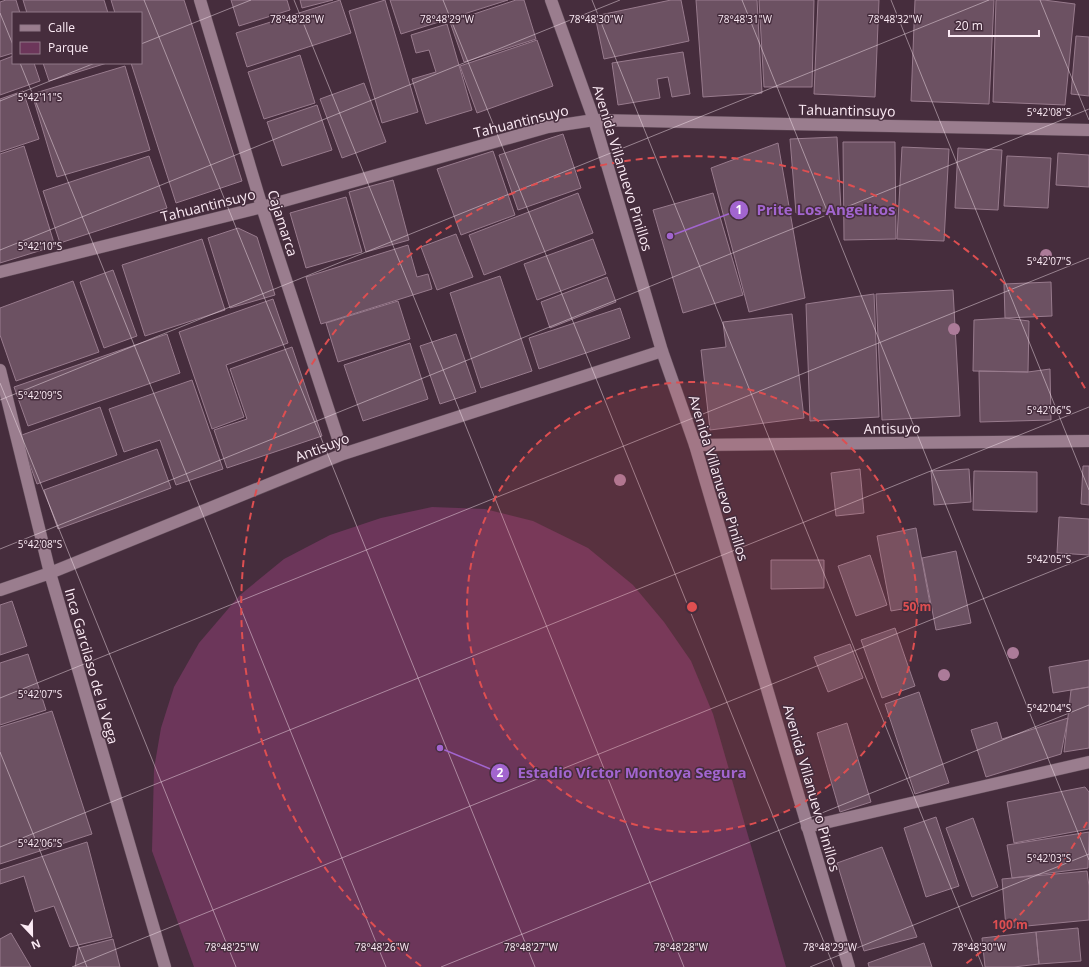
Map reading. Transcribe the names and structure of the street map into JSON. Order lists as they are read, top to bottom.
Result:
{
  "streets": {
    "street": [
      "Tahuantinsuyo",
      "Avenida Villanuevo Pinillos",
      "Cajamarca",
      "Antisuyo",
      "Inca Garcilaso de la Vega"
    ]
  },
  "crossings": [
    ["Tahuantinsuyo", "Avenida Villanuevo Pinillos"],
    ["Tahuantinsuyo", "Cajamarca"],
    ["Avenida Villanuevo Pinillos", "Antisuyo"],
    ["Cajamarca", "Antisuyo"],
    ["Antisuyo", "Inca Garcilaso de la Vega"]
  ],
  "places": ["Prite Los Angelitos", "Estadio Víctor Montoya Segura"],
  "legend": ["Calle", "Parque"],
  "scale_bar": "20 m",
  "north": "bottom",
  "coordinates": [
    "78°48'28\"W",
    "78°48'29\"W",
    "78°48'30\"W",
    "78°48'31\"W",
    "78°48'32\"W",
    "5°42'11\"S",
    "5°42'08\"S",
    "5°42'10\"S",
    "5°42'07\"S",
    "5°42'09\"S",
    "5°42'06\"S",
    "5°42'05\"S",
    "5°42'04\"S",
    "5°42'03\"S",
    "78°48'25\"W",
    "78°48'26\"W",
    "78°48'27\"W"
  ],
  "rings": ["50 m", "100 m"]
}
